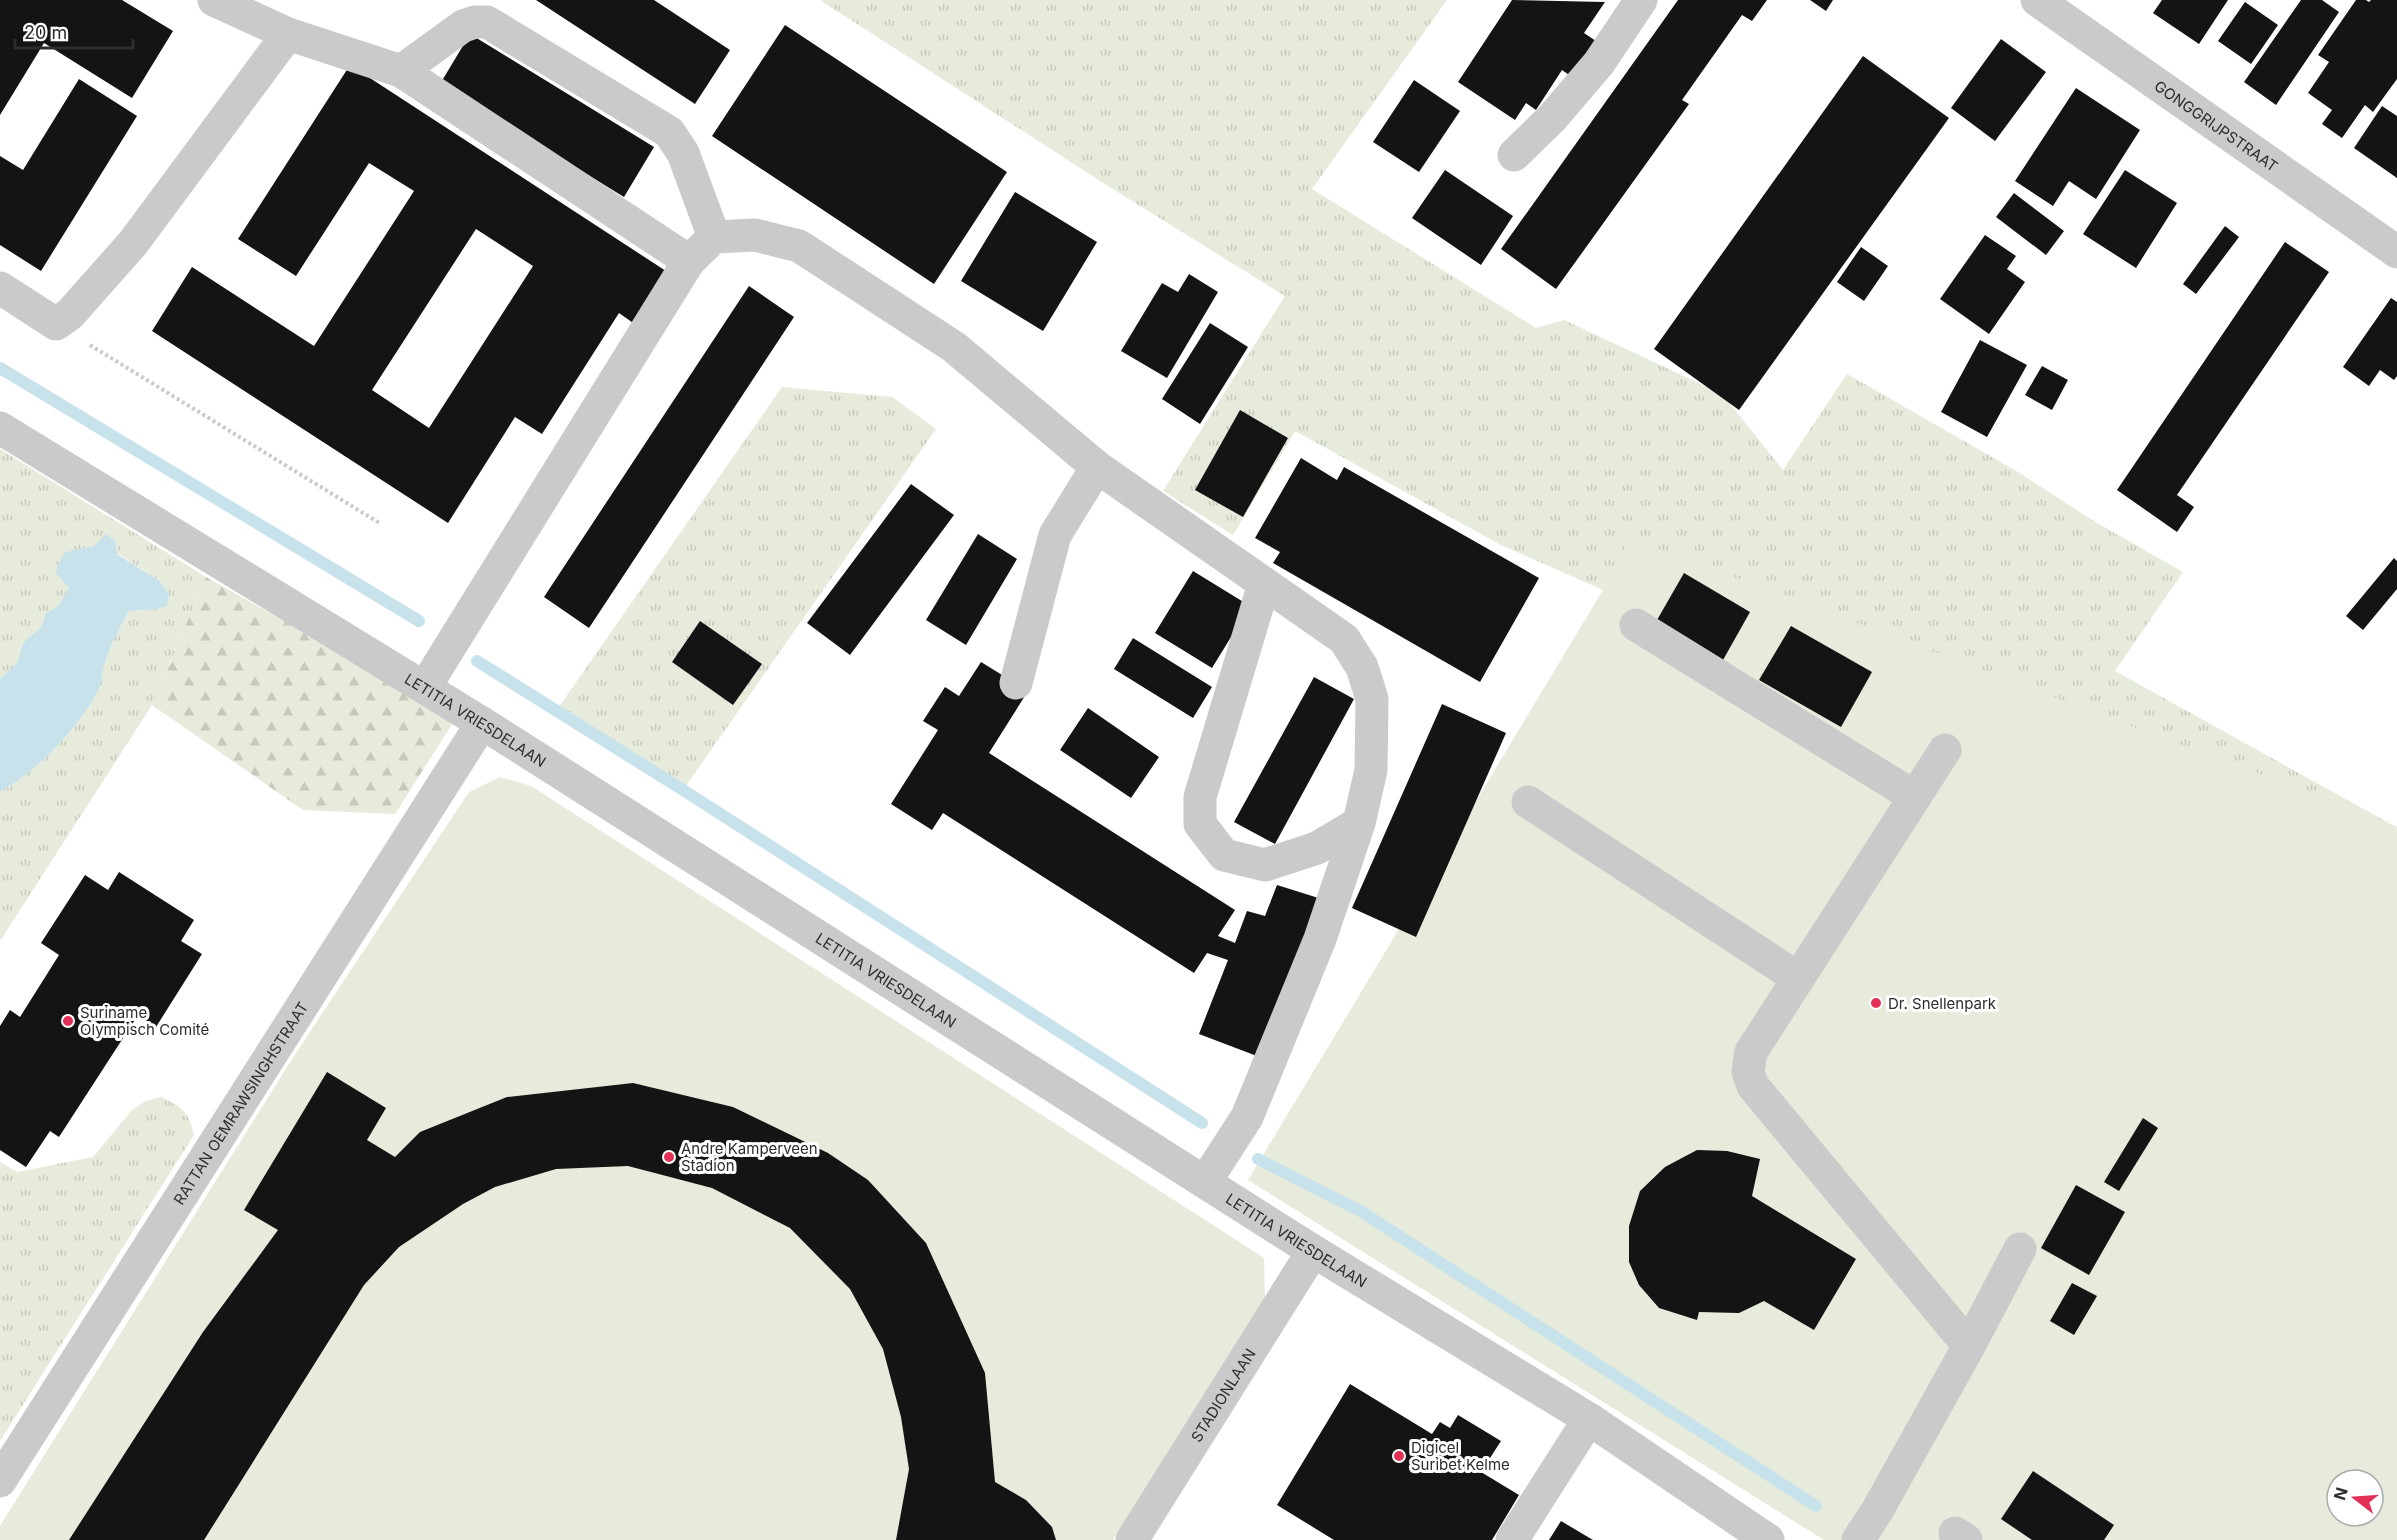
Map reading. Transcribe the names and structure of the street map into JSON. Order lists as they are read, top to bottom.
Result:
{
  "streets": {
    "street": [
      "GONGGRIJPSTRAAT",
      "LETITIA VRIESDELAAN",
      "RATTAN OEMRAWSINGHSTRAAT",
      "STADIONLAAN"
    ]
  },
  "crossings": [
    ["LETITIA VRIESDELAAN", "RATTAN OEMRAWSINGHSTRAAT"],
    ["LETITIA VRIESDELAAN", "STADIONLAAN"]
  ],
  "places": [
    "Dr. Snellenpark",
    "Suriname Olympisch Comité",
    "Andre Kamperveen Stadion",
    "Digicel Suribet Kelme"
  ],
  "scale_bar": "20 m",
  "north": "left"
}
